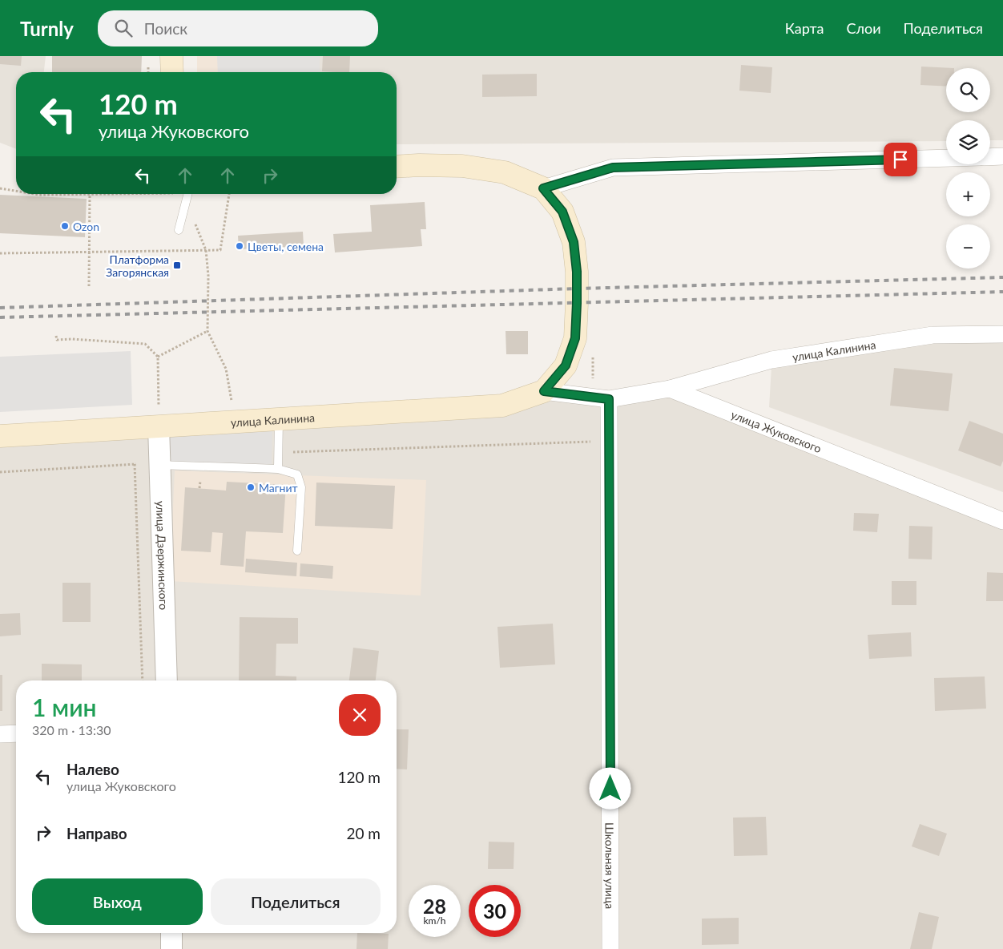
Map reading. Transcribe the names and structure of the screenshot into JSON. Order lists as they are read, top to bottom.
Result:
{
  "streets": {
    "main road": ["улица Калинина"],
    "street": ["улица Жуковского", "улица Дзержинского", "Школьная улица"]
  },
  "crossings": [
    ["улица Калинина", "улица Жуковского"],
    ["улица Калинина", "улица Дзержинского"]
  ],
  "places": {
    "other": ["Ozon", "Цветы, семена", "Магнит"],
    "transit": ["Платформа Загорянская"]
  },
  "page": {
    "header": "Turnly",
    "search": "Поиск",
    "nav": ["Карта", "Слои", "Поделиться"],
    "map_buttons": ["+", "−"],
    "turn": ["120 m", "улица Жуковского"],
    "heading": ["1 мин", "320 m · 13:30"],
    "list": [
      {
        "name": "Налево",
        "note": "улица Жуковского",
        "value": "120 m"
      },
      {
        "name": "Направо",
        "value": "20 m"
      }
    ],
    "buttons": ["Выход", "Поделиться"],
    "speed": "28 km/h",
    "limit": "30"
  }
}
